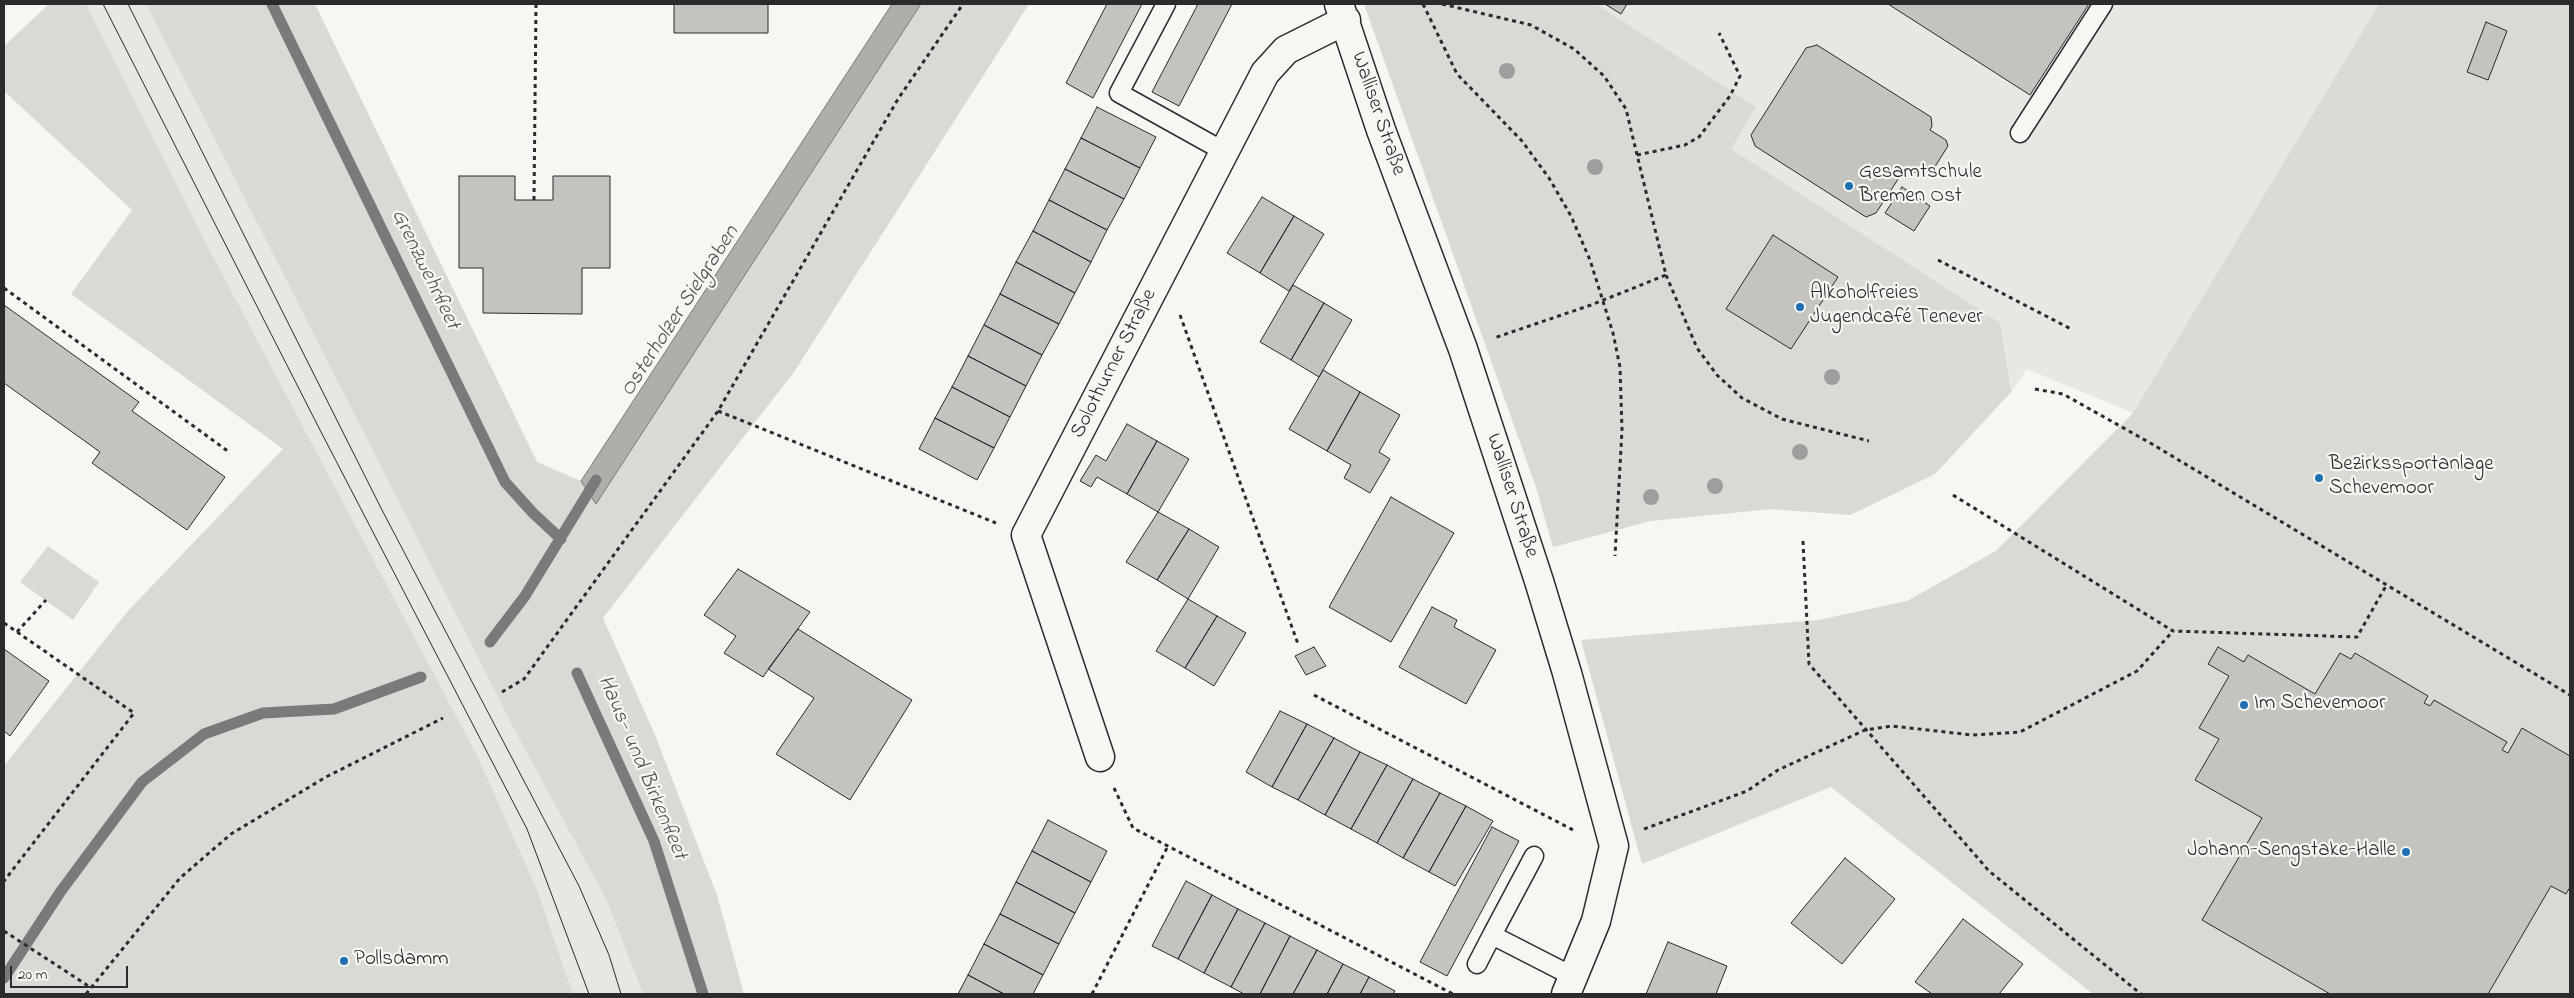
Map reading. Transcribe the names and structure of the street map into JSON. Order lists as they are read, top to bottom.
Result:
{
  "streets": {
    "street": ["Walliser Straße", "Solothurner Straße"]
  },
  "crossings": [
    ["Walliser Straße", "Solothurner Straße"]
  ],
  "water": ["Grenzwehrfleet", "Osterholzer Sielgraben", "Haus- und Birkenfleet"],
  "places": [
    "Gesamtschule Bremen Ost",
    "Alkoholfreies Jugendcafé Tenever",
    "Bezirkssportanlage Schevemoor",
    "Im Schevemoor",
    "Johann-Sengstake-Halle",
    "Pollsdamm"
  ],
  "scale_bar": "20 m"
}
